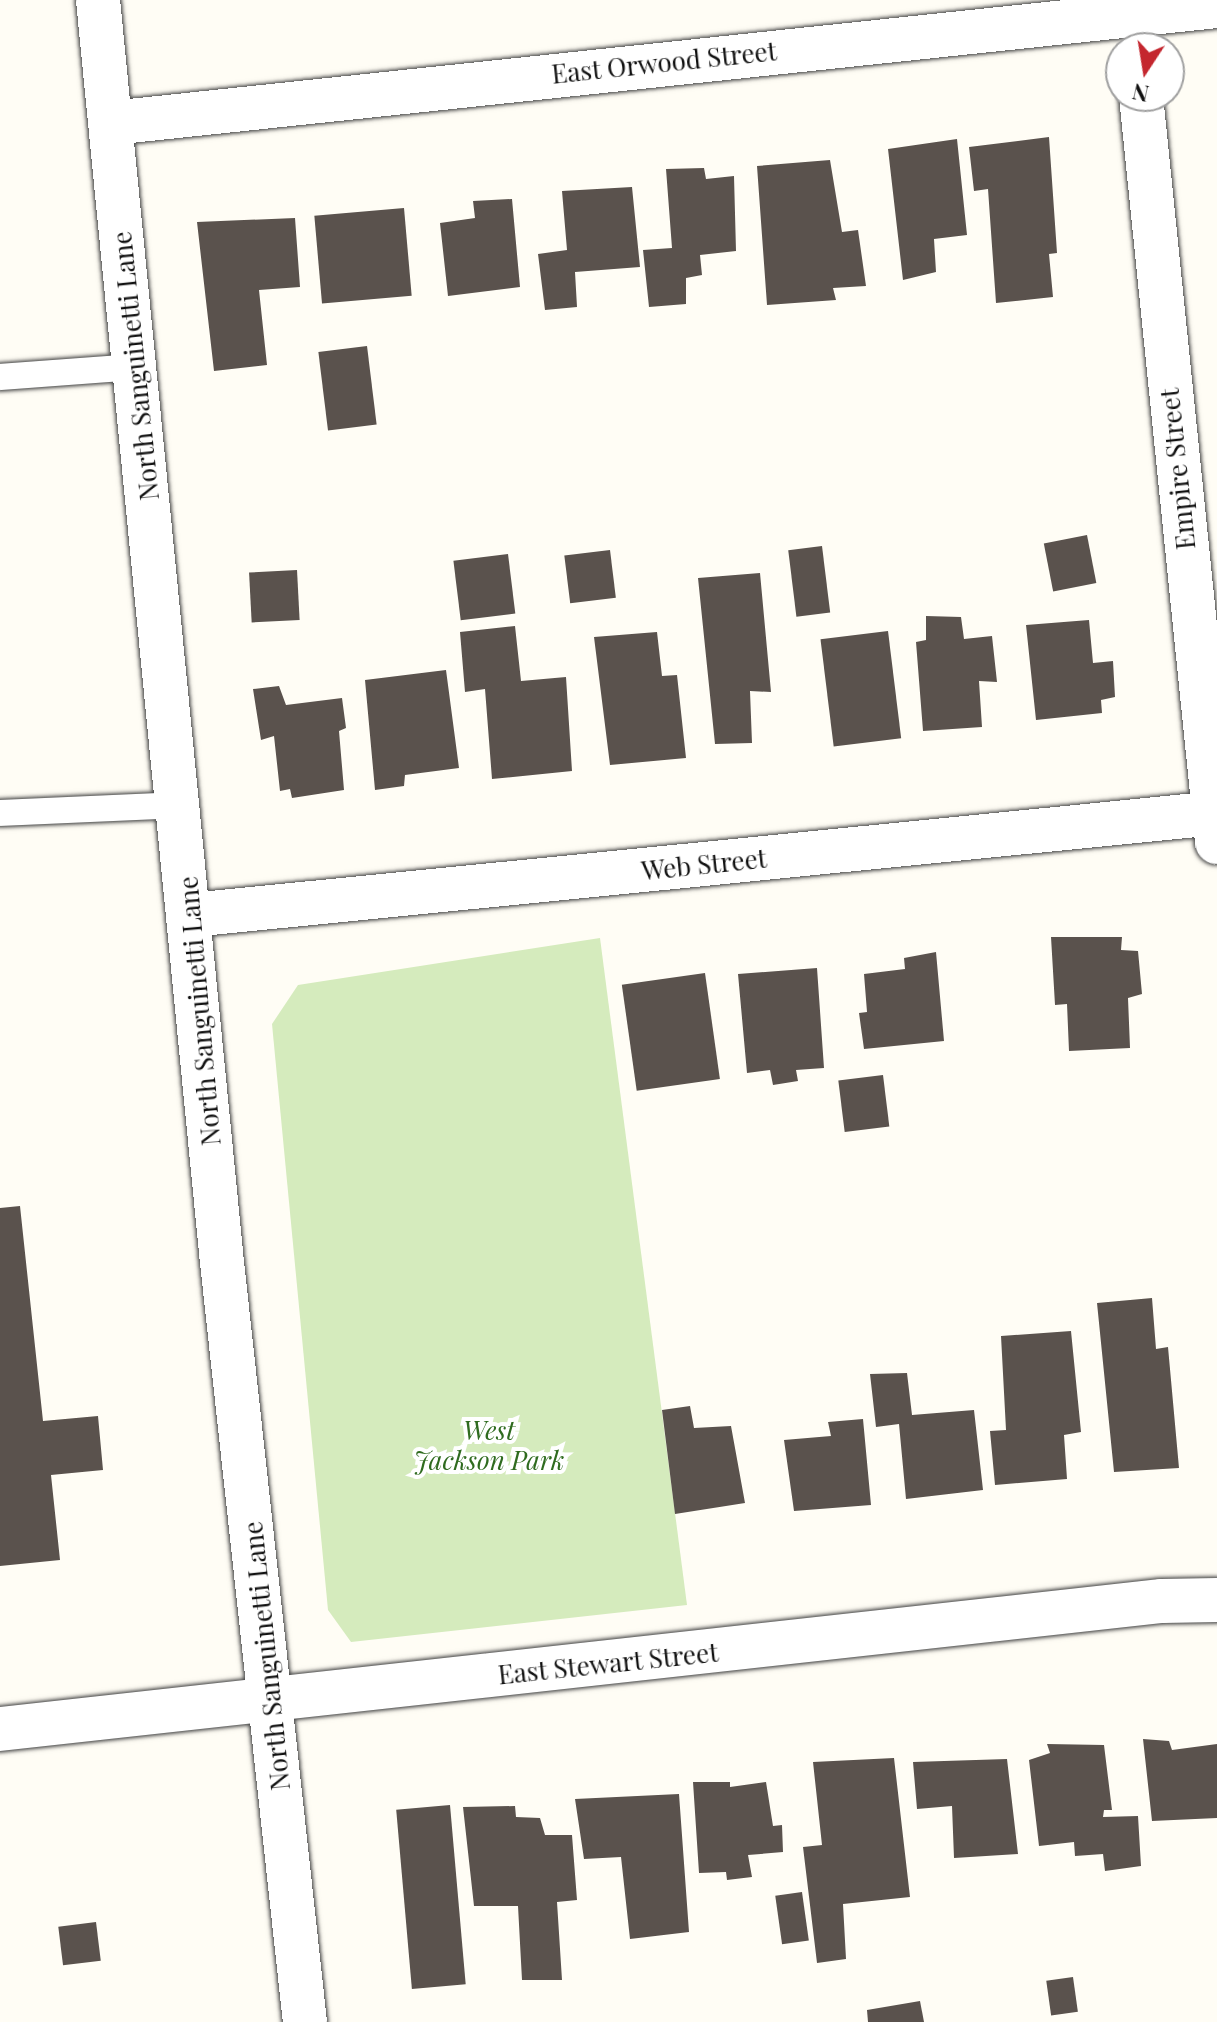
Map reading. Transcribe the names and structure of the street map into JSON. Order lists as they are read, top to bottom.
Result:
{
  "streets": {
    "street": [
      "East Orwood Street",
      "North Sanguinetti Lane",
      "Empire Street",
      "Web Street",
      "East Stewart Street"
    ]
  },
  "crossings": [
    ["East Orwood Street", "North Sanguinetti Lane"],
    ["North Sanguinetti Lane", "Web Street"],
    ["North Sanguinetti Lane", "East Stewart Street"],
    ["Empire Street", "Web Street"]
  ],
  "parks": ["West Jackson Park"],
  "north": "bottom"
}
